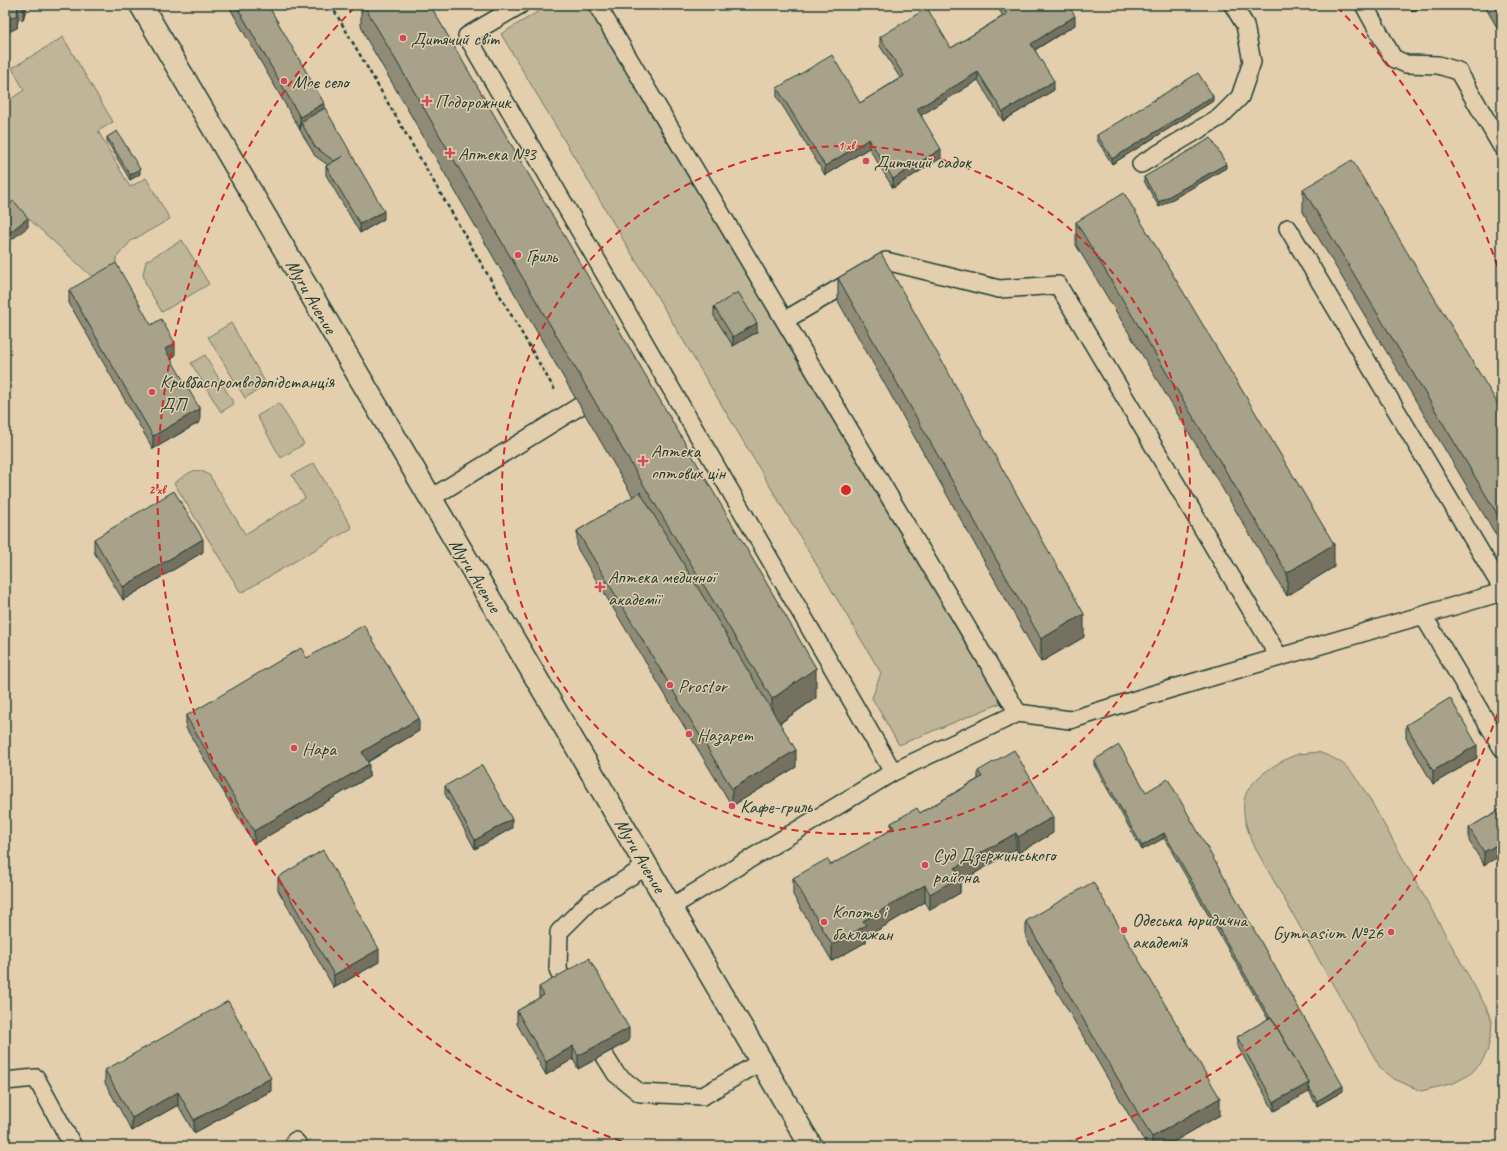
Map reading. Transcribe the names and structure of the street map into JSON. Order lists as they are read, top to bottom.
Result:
{
  "streets": {
    "main road": ["Myru Avenue"]
  },
  "places": {
    "other": [
      "Дитячий світ",
      "Моє село",
      "Дитячий садок",
      "Гриль",
      "Кривбаспромводопідстанція ДП",
      "Prostor",
      "Назарет",
      "Нара",
      "Кафе-гриль",
      "Суд Дзержинського района",
      "Копоть і баклажан",
      "Одеська юридична академія",
      "Gymnasium №26"
    ],
    "health": [
      "Подорожник",
      "Аптека №3",
      "Аптека оптових цін",
      "Аптека медичної академії"
    ]
  },
  "rings": ["1 хв", "2 хв"]
}
